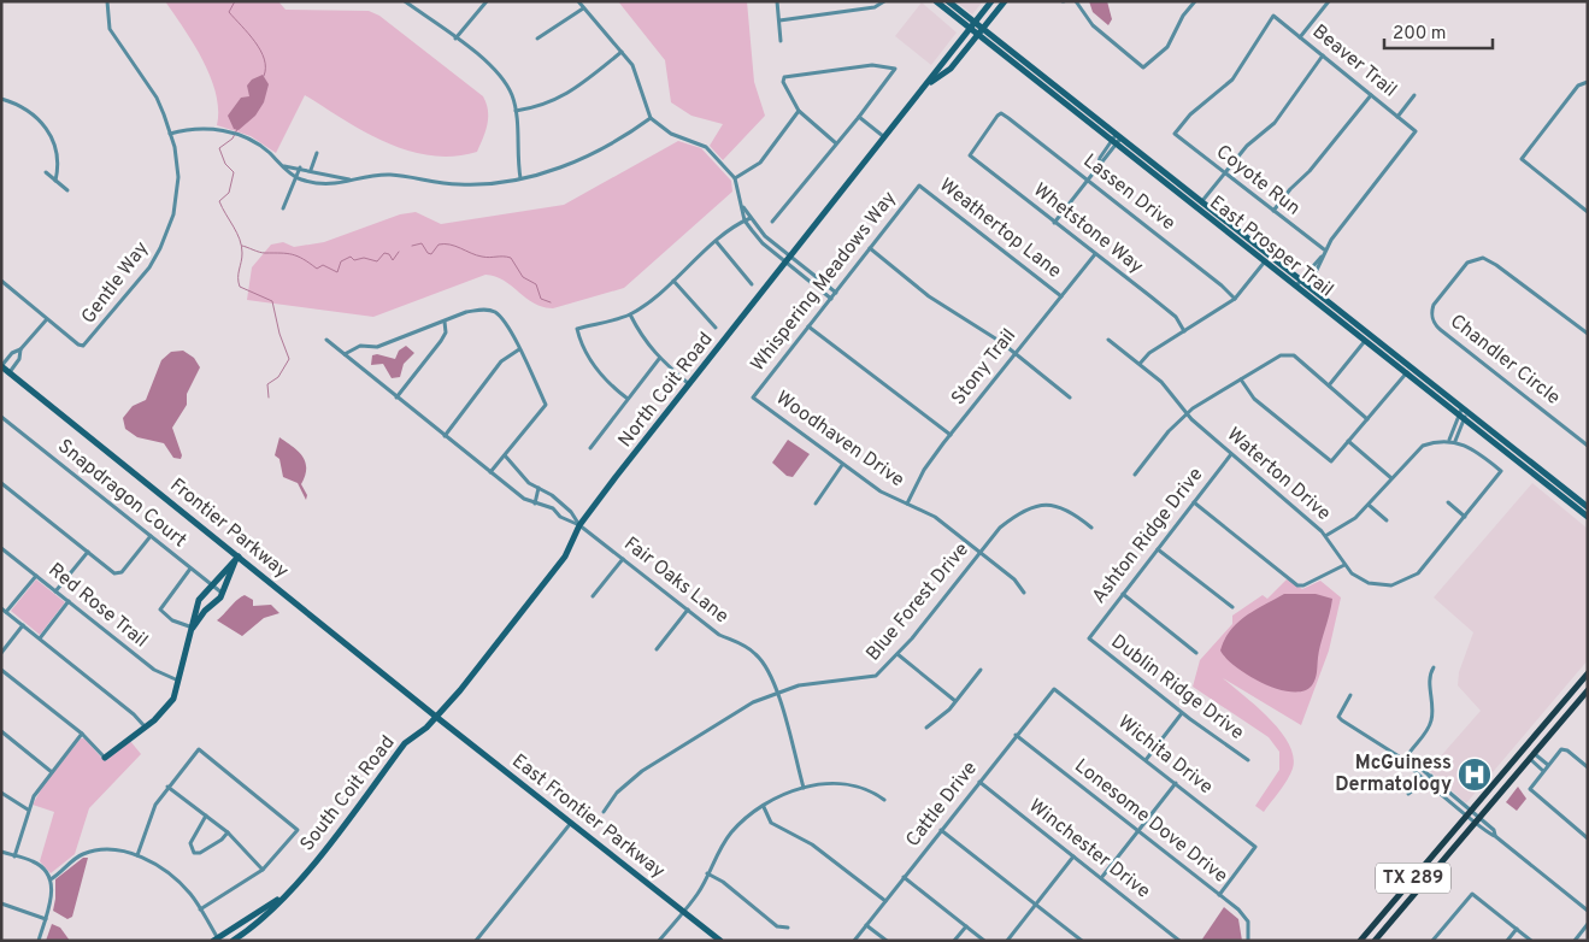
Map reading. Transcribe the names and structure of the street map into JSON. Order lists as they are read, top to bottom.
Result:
{
  "streets": {
    "main road": ["TX 289"],
    "street": [
      "Beaver Trail",
      "Coyote Run",
      "Lassen Drive",
      "Weathertop Lane",
      "Whetstone Way",
      "East Prosper Trail",
      "Whispering Meadows Way",
      "Gentle Way",
      "Chandler Circle",
      "Stony Trail",
      "North Coit Road",
      "Woodhaven Drive",
      "Waterton Drive",
      "Snapdragon Court",
      "Frontier Parkway",
      "Ashton Ridge Drive",
      "Fair Oaks Lane",
      "Blue Forest Drive",
      "Red Rose Trail",
      "Dublin Ridge Drive",
      "Wichita Drive",
      "South Coit Road",
      "Cattle Drive",
      "East Frontier Parkway",
      "Lonesome Dove Drive",
      "Winchester Drive"
    ]
  },
  "crossings": [
    ["Beaver Trail", "Coyote Run"],
    ["Lassen Drive", "Whetstone Way"],
    ["Weathertop Lane", "Whispering Meadows Way"],
    ["Weathertop Lane", "Stony Trail"],
    ["Whetstone Way", "Stony Trail"],
    ["East Prosper Trail", "North Coit Road"],
    ["Whispering Meadows Way", "Woodhaven Drive"],
    ["Stony Trail", "Woodhaven Drive"],
    ["North Coit Road", "Frontier Parkway"],
    ["North Coit Road", "Fair Oaks Lane"],
    ["North Coit Road", "South Coit Road"],
    ["North Coit Road", "East Frontier Parkway"],
    ["Woodhaven Drive", "Blue Forest Drive"],
    ["Waterton Drive", "Ashton Ridge Drive"],
    ["Frontier Parkway", "South Coit Road"],
    ["Frontier Parkway", "East Frontier Parkway"],
    ["Ashton Ridge Drive", "Dublin Ridge Drive"],
    ["Fair Oaks Lane", "Blue Forest Drive"],
    ["Wichita Drive", "Cattle Drive"],
    ["Wichita Drive", "Lonesome Dove Drive"],
    ["South Coit Road", "East Frontier Parkway"],
    ["Cattle Drive", "Lonesome Dove Drive"],
    ["Cattle Drive", "Winchester Drive"]
  ],
  "places": {
    "hospital": ["McGuiness Dermatology"]
  },
  "scale_bar": "200 m"
}
